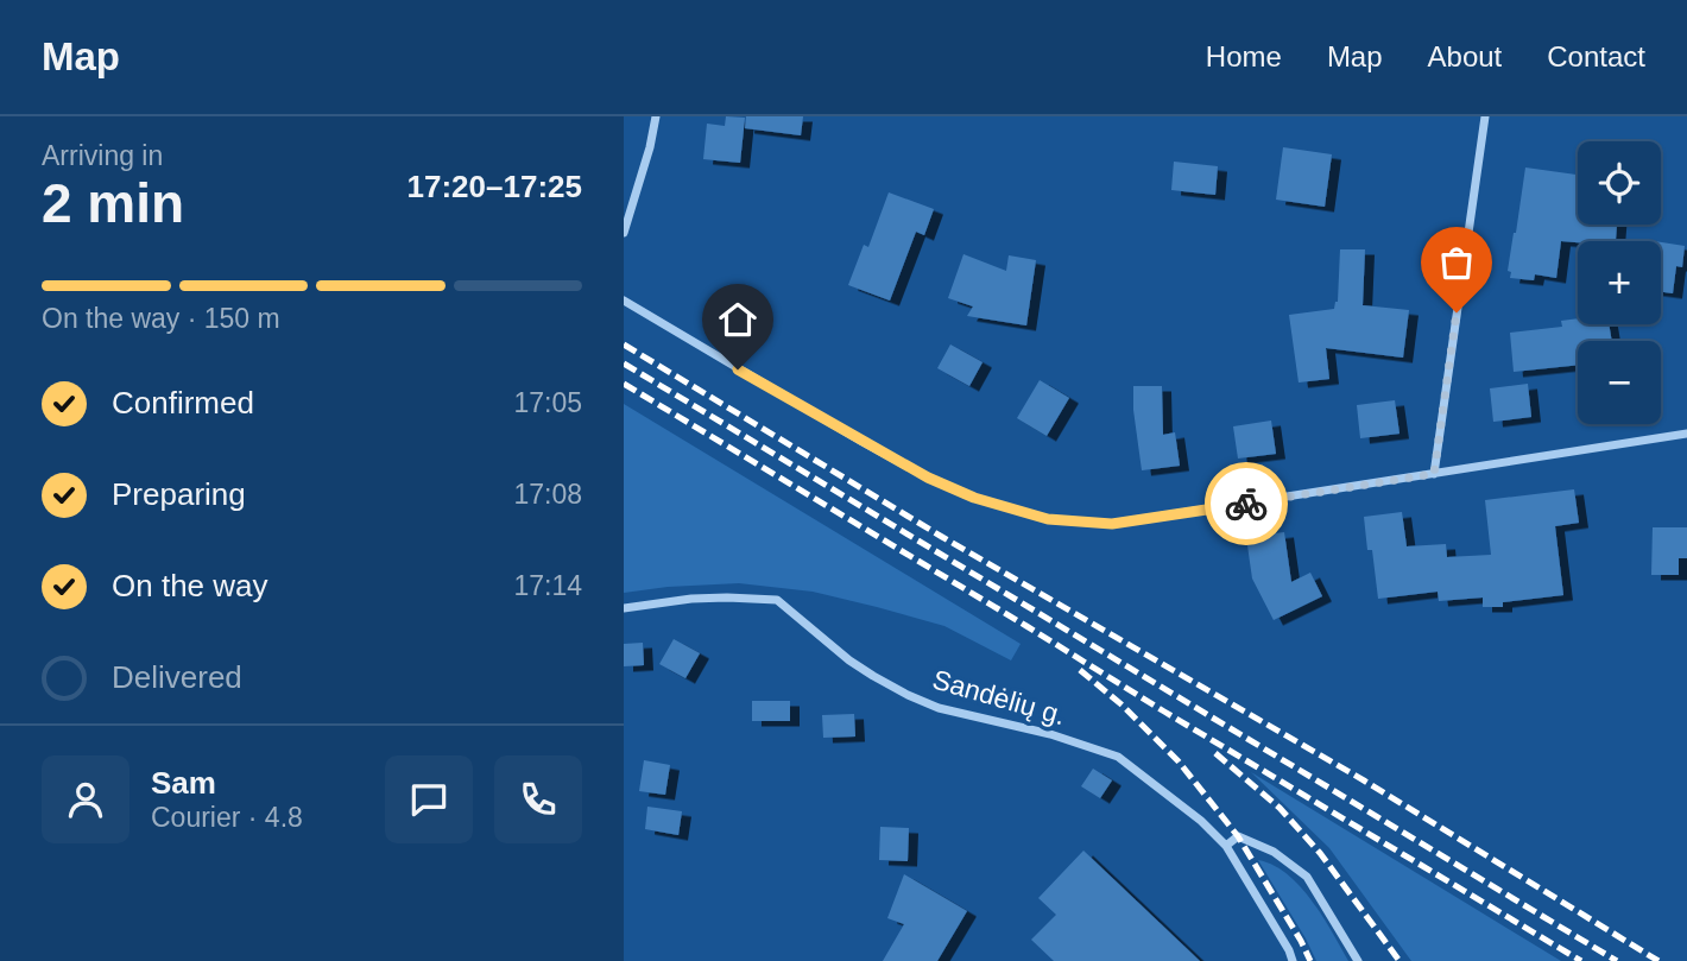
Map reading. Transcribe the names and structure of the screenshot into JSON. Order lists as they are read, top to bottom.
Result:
{
  "streets": {
    "street": ["Sandėlių g."]
  },
  "page": {
    "header": "Map",
    "nav": [
      "Home",
      "Map",
      "About",
      "Contact"
    ],
    "heading": ["2 min", "Arriving in", "17:20–17:25"],
    "panel": ["Sam", "Courier · 4.8"],
    "map_buttons": ["+", "−"],
    "bar": "On the way · 150 m",
    "list": [
      ["Confirmed", "17:05"],
      ["Preparing", "17:08"],
      ["On the way", "17:14"],
      "Delivered"
    ]
  }
}
